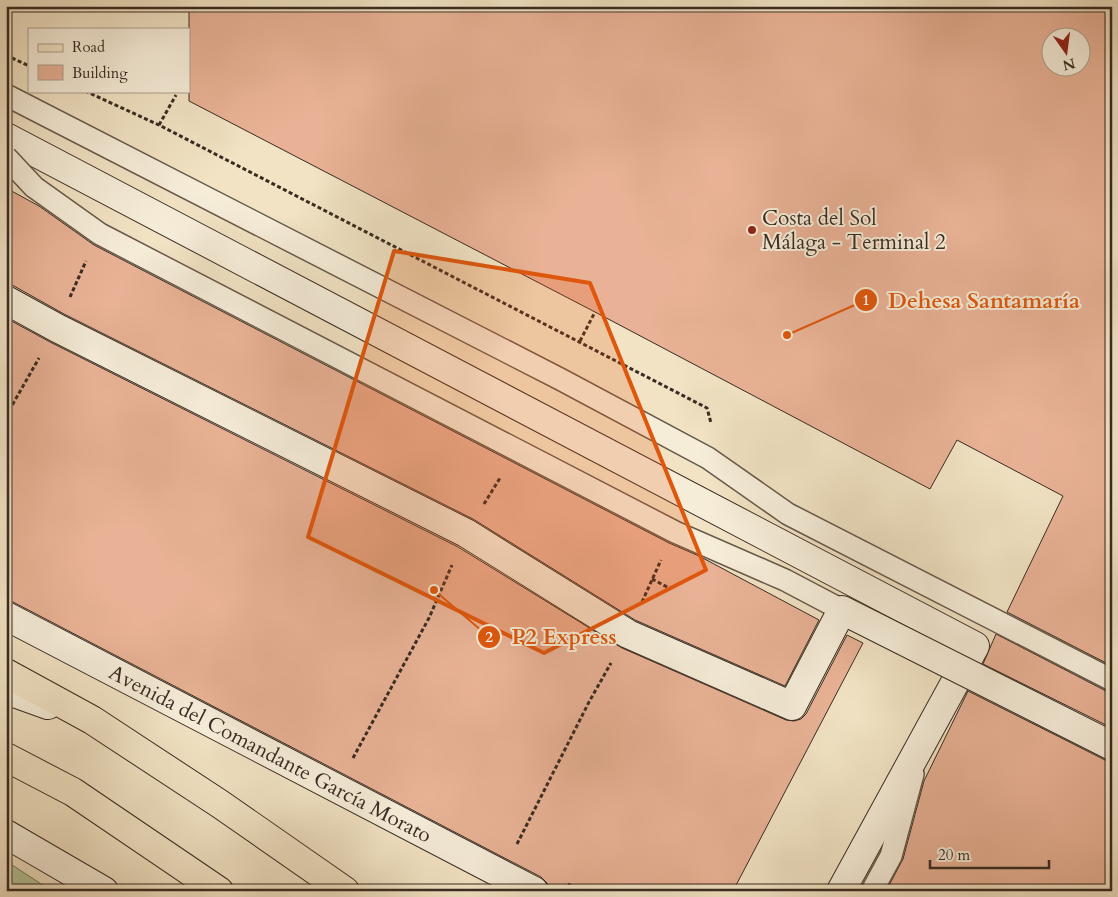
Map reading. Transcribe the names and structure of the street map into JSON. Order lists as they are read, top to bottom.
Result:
{
  "streets": {
    "street": ["Avenida del Comandante García Morato"]
  },
  "places": ["Costa del Sol Málaga - Terminal 2", "Dehesa Santamaría", "P2 Express"],
  "legend": ["Road", "Building"],
  "scale_bar": "20 m",
  "north": "bottom"
}
